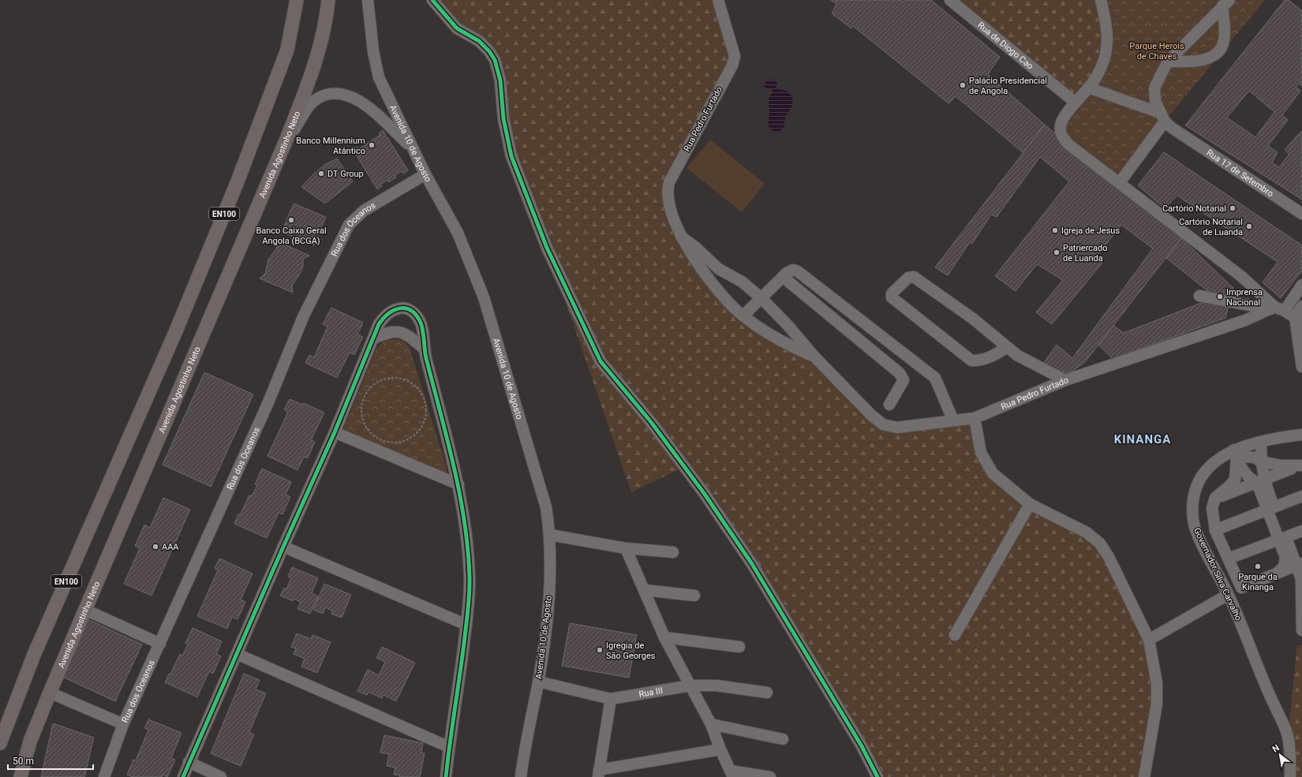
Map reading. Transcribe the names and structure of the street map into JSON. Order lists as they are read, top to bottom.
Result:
{
  "streets": {
    "main road": ["Avenida Agostinho Neto", "EN100"],
    "street": [
      "Rua de Diogo Cao",
      "Rua Pedro Furtado",
      "Avenida 10 de Agosto",
      "Rua 17 de Setembro",
      "Rua dos Oceanos",
      "Governador Silva Carvalho",
      "Rua III"
    ]
  },
  "crossings": [
    ["Avenida 10 de Agosto", "Rua dos Oceanos"],
    ["Avenida 10 de Agosto", "Rua III"]
  ],
  "districts": ["KINANGA"],
  "parks": ["Parque Herois de Chaves"],
  "places": [
    "Palácio Presidencial de Angola",
    "Banco Millennium Atântico",
    "DT Group",
    "Cartório Notarial",
    "Banco Caixa Geral Angola (BCGA)",
    "Cartório Notarial de Luanda",
    "Igreja de Jesus",
    "Patriercado de Luanda",
    "Imprensa Nacional",
    "AAA",
    "Parque da Kinanga",
    "Igregia de São Georges"
  ],
  "scale_bar": "50 m",
  "north": "top left"
}
